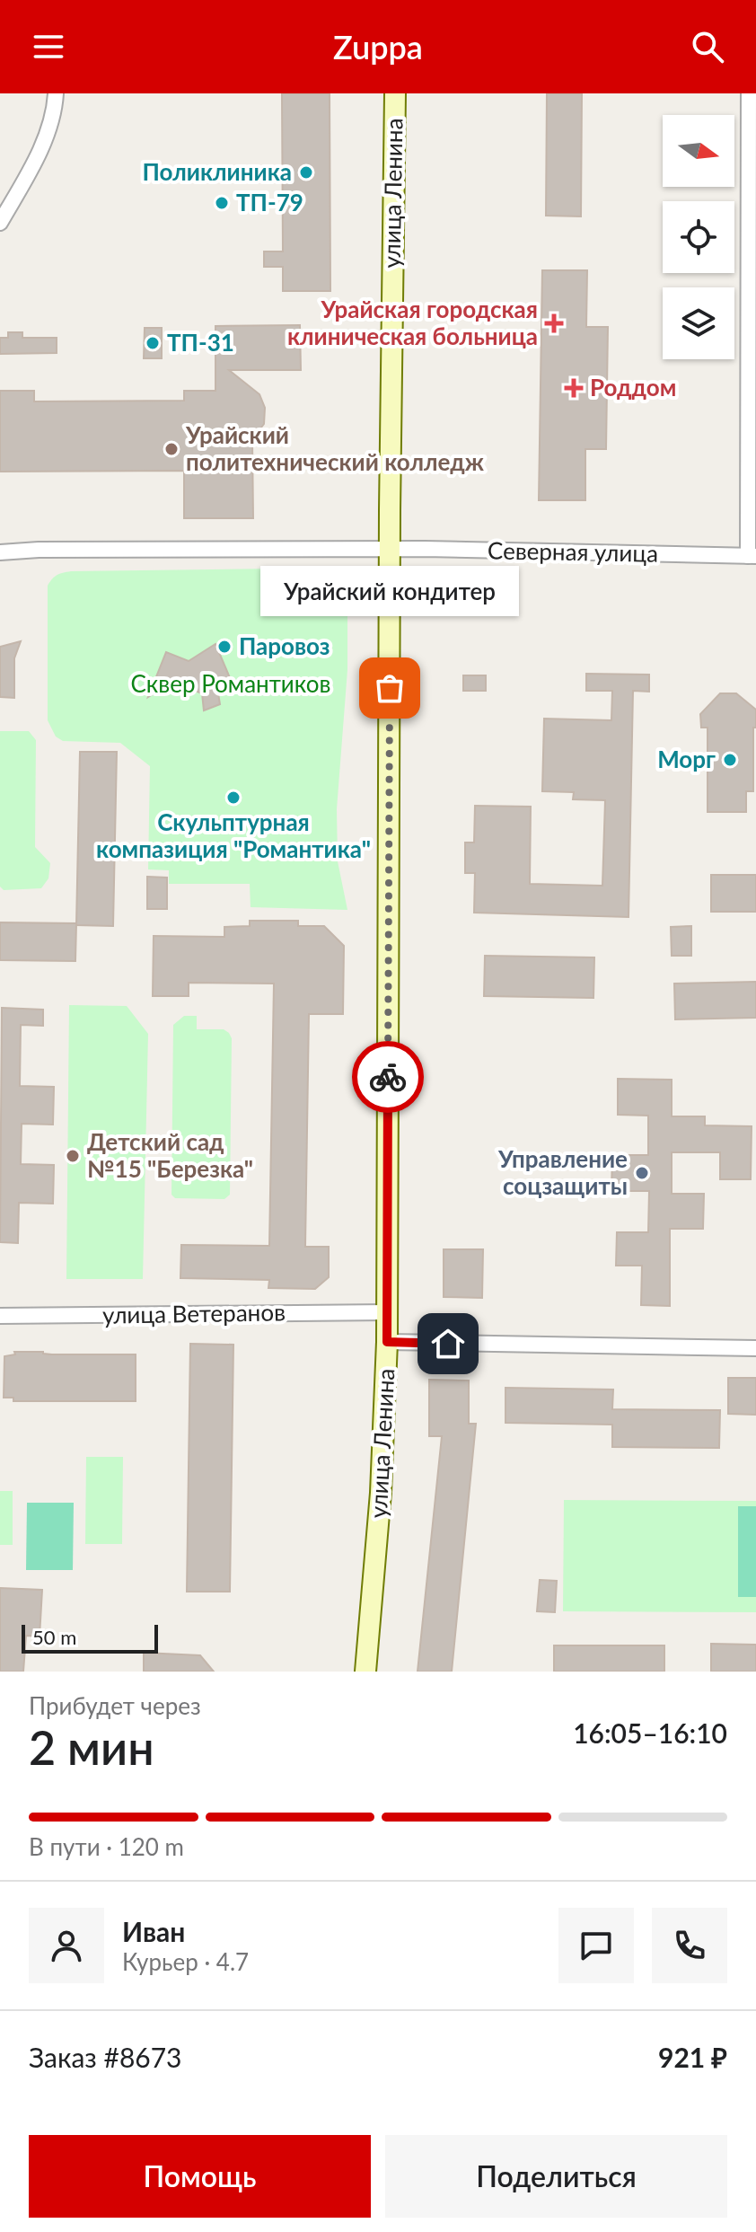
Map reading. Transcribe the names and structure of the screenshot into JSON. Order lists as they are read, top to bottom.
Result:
{
  "streets": {
    "main road": ["улица Ленина"],
    "street": ["Северная улица", "улица Ветеранов"]
  },
  "crossings": [
    ["улица Ленина", "Северная улица"],
    ["улица Ленина", "улица Ветеранов"]
  ],
  "parks": ["Сквер Романтиков"],
  "places": {
    "other": [
      "Поликлиника",
      "ТП-79",
      "ТП-31",
      "Урайский политехнический колледж",
      "Паровоз",
      "Урайский кондитер",
      "Морг",
      "Скульптурная компазиция \"Романтика\"",
      "Детский сад №15 \"Березка\"",
      "Управление соцзащиты"
    ],
    "health": ["Урайская городская клиническая больница", "Роддом"]
  },
  "scale_bar": "50 m",
  "north": "right",
  "page": {
    "header": "Zuppa",
    "bubble": "Урайский кондитер",
    "scale": "50 m",
    "heading": ["2 мин", "Прибудет через", "16:05–16:10"],
    "panel": [
      "Иван",
      "Курьер · 4.7",
      "Заказ #8673",
      "921 ₽"
    ],
    "bar": "В пути · 120 m",
    "buttons": ["Помощь", "Поделиться"]
  }
}
